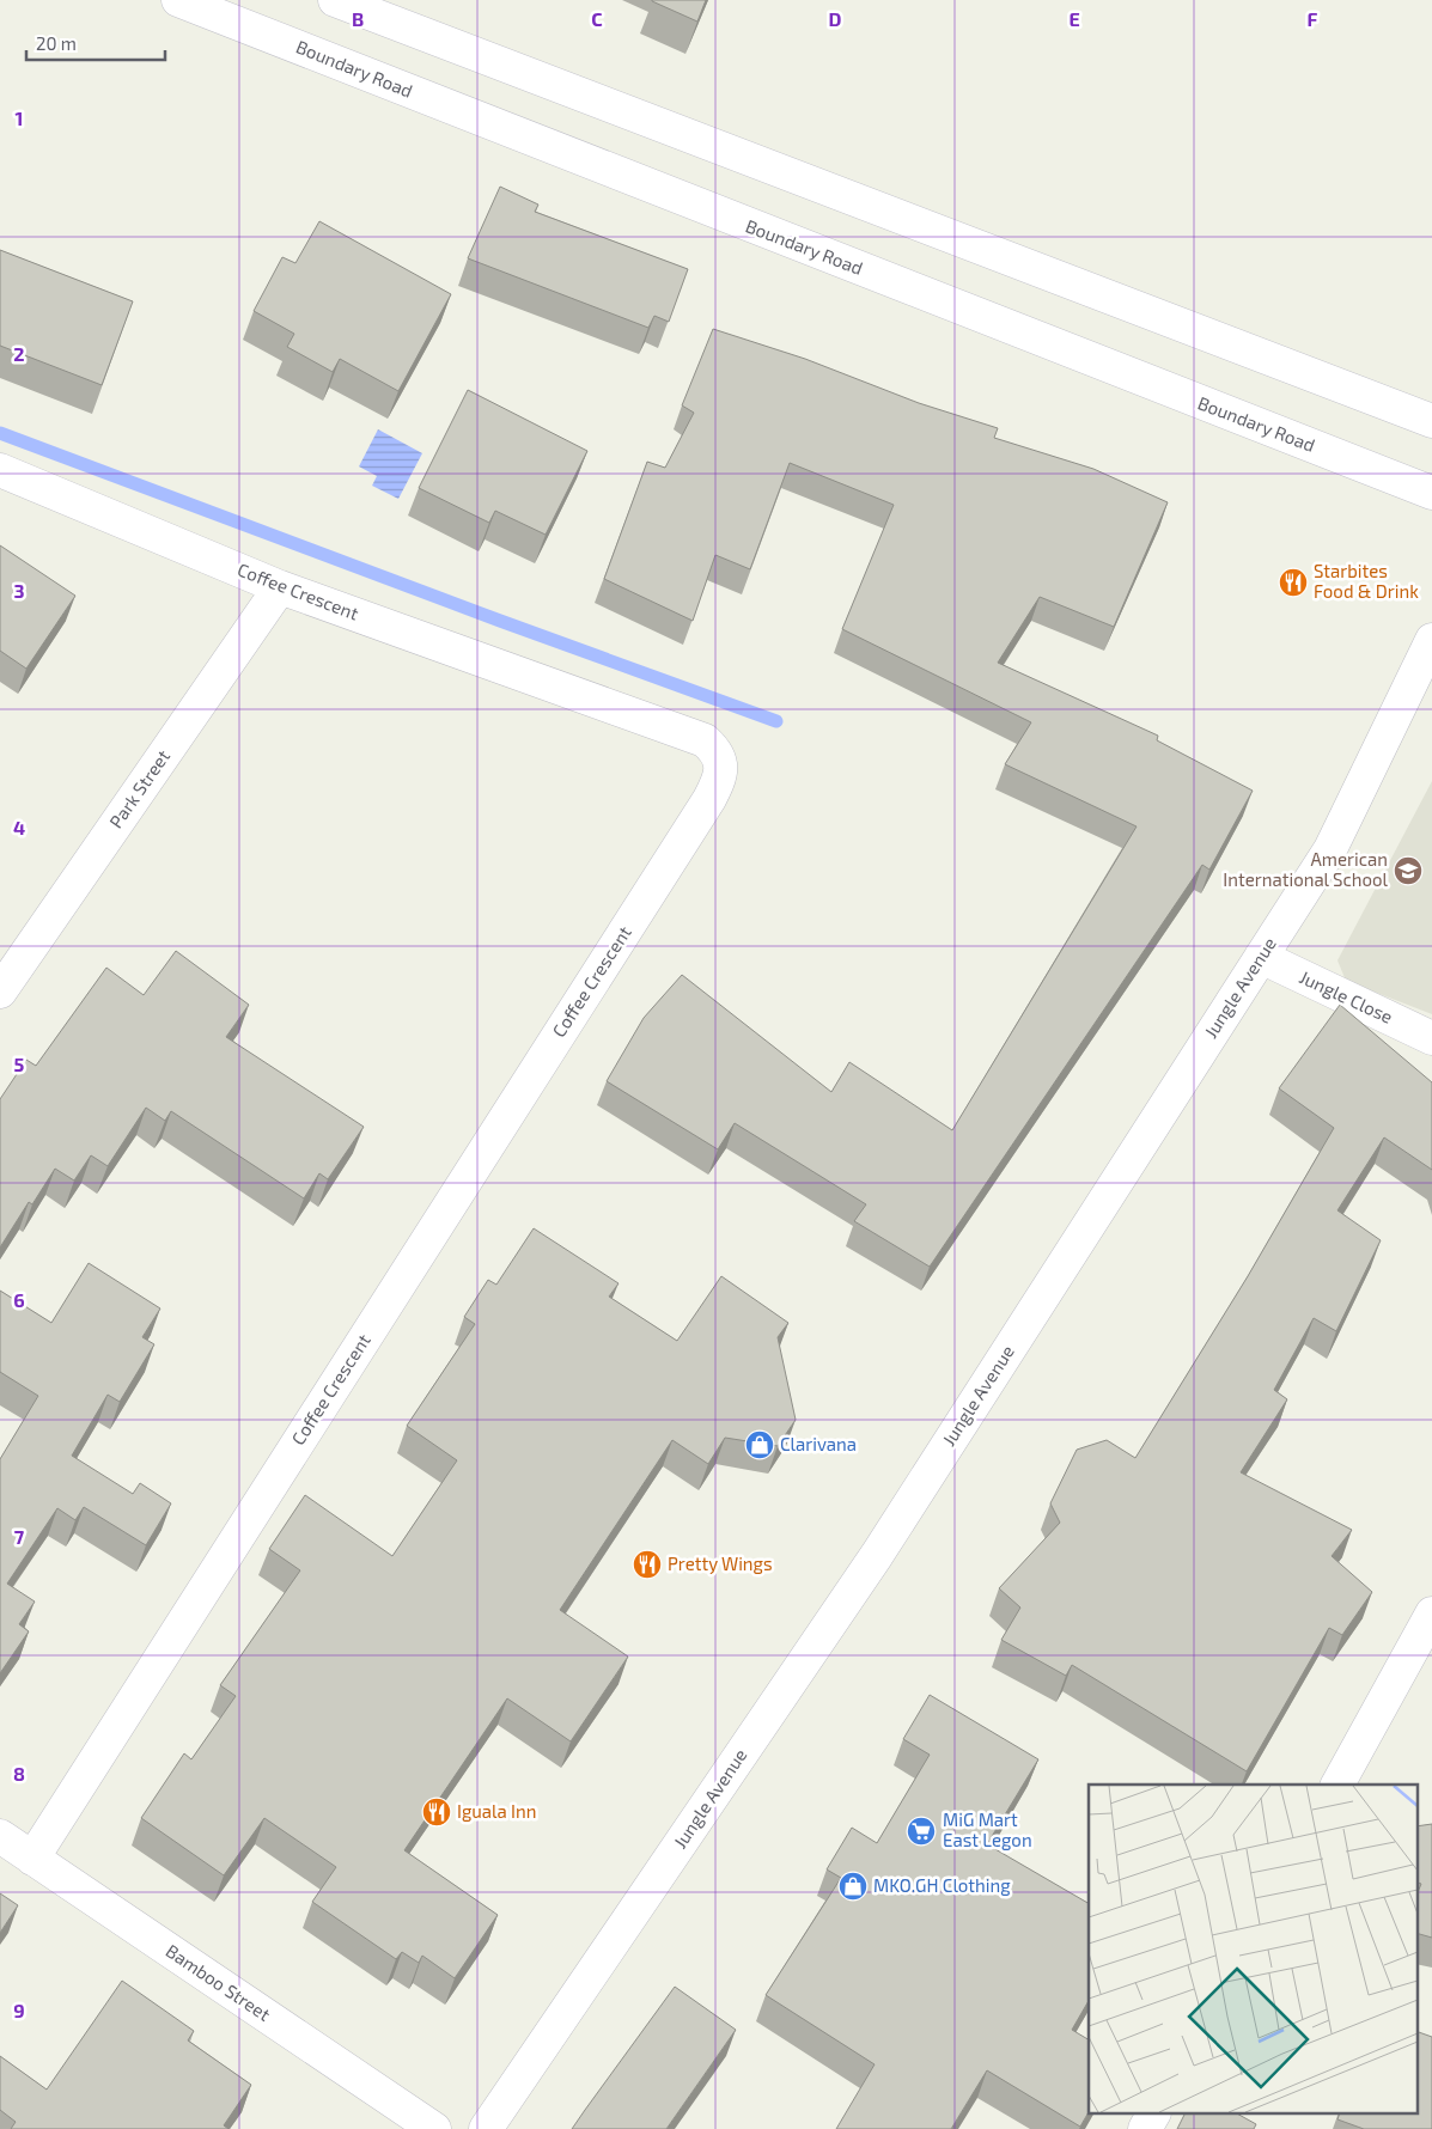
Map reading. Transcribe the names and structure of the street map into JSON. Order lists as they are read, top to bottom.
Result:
{
  "streets": {
    "street": [
      "Boundary Road",
      "Coffee Crescent",
      "Park Street",
      "Jungle Avenue",
      "Jungle Close",
      "Bamboo Street"
    ]
  },
  "crossings": [
    ["Coffee Crescent", "Park Street"],
    ["Coffee Crescent", "Bamboo Street"],
    ["Jungle Avenue", "Jungle Close"]
  ],
  "places": {
    "restaurant": ["Starbites Food & Drink", "Pretty Wings", "Iguala Inn"],
    "school or university": ["American International School"],
    "shop": ["Clarivana", "MKO.GH Clothing"],
    "supermarket": ["MiG Mart East Legon"]
  },
  "scale_bar": "20 m",
  "grid": {
    "columns": [
      "B",
      "C",
      "D",
      "E",
      "F"
    ],
    "rows": [
      "1",
      "2",
      "3",
      "4",
      "5",
      "6",
      "7",
      "8",
      "9"
    ]
  }
}
